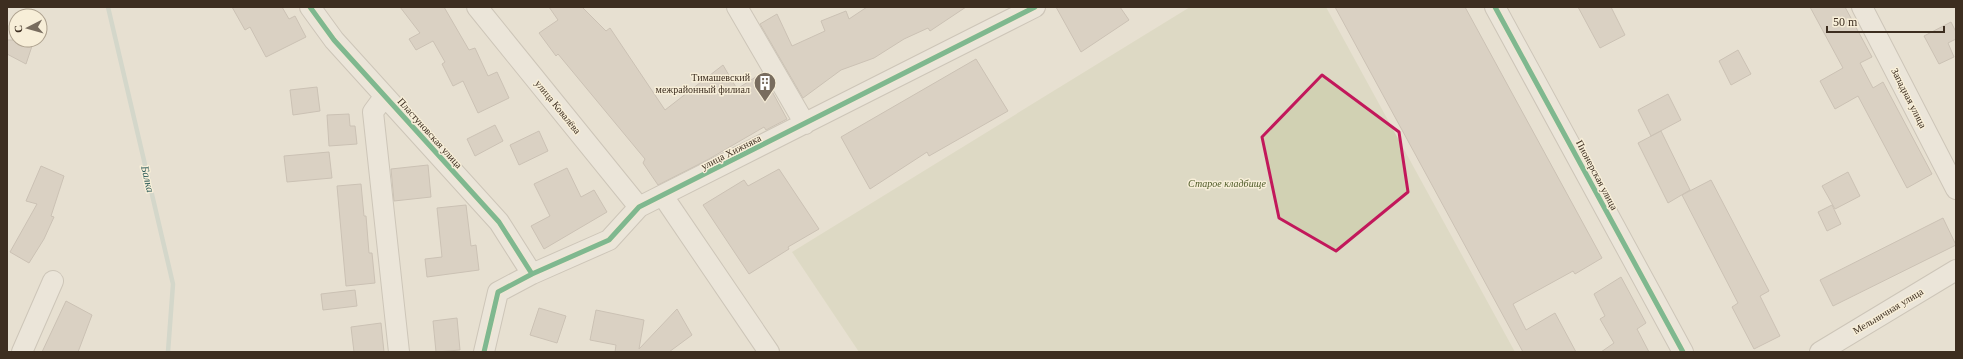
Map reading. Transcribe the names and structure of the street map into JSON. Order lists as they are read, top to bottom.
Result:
{
  "streets": {
    "street": [
      "Западная улица",
      "улица Ковалёва",
      "Пластуновская улица",
      "улица Хижняка",
      "Пионерская улица",
      "Мельничная улица"
    ]
  },
  "crossings": [
    ["улица Ковалёва", "улица Хижняка"],
    ["Пластуновская улица", "улица Хижняка"]
  ],
  "water": ["Балка"],
  "parks": ["Старое кладбище"],
  "places": {
    "building": ["Тимашевский межрайонный филиал"]
  },
  "scale_bar": "50 m",
  "north": "left"
}
